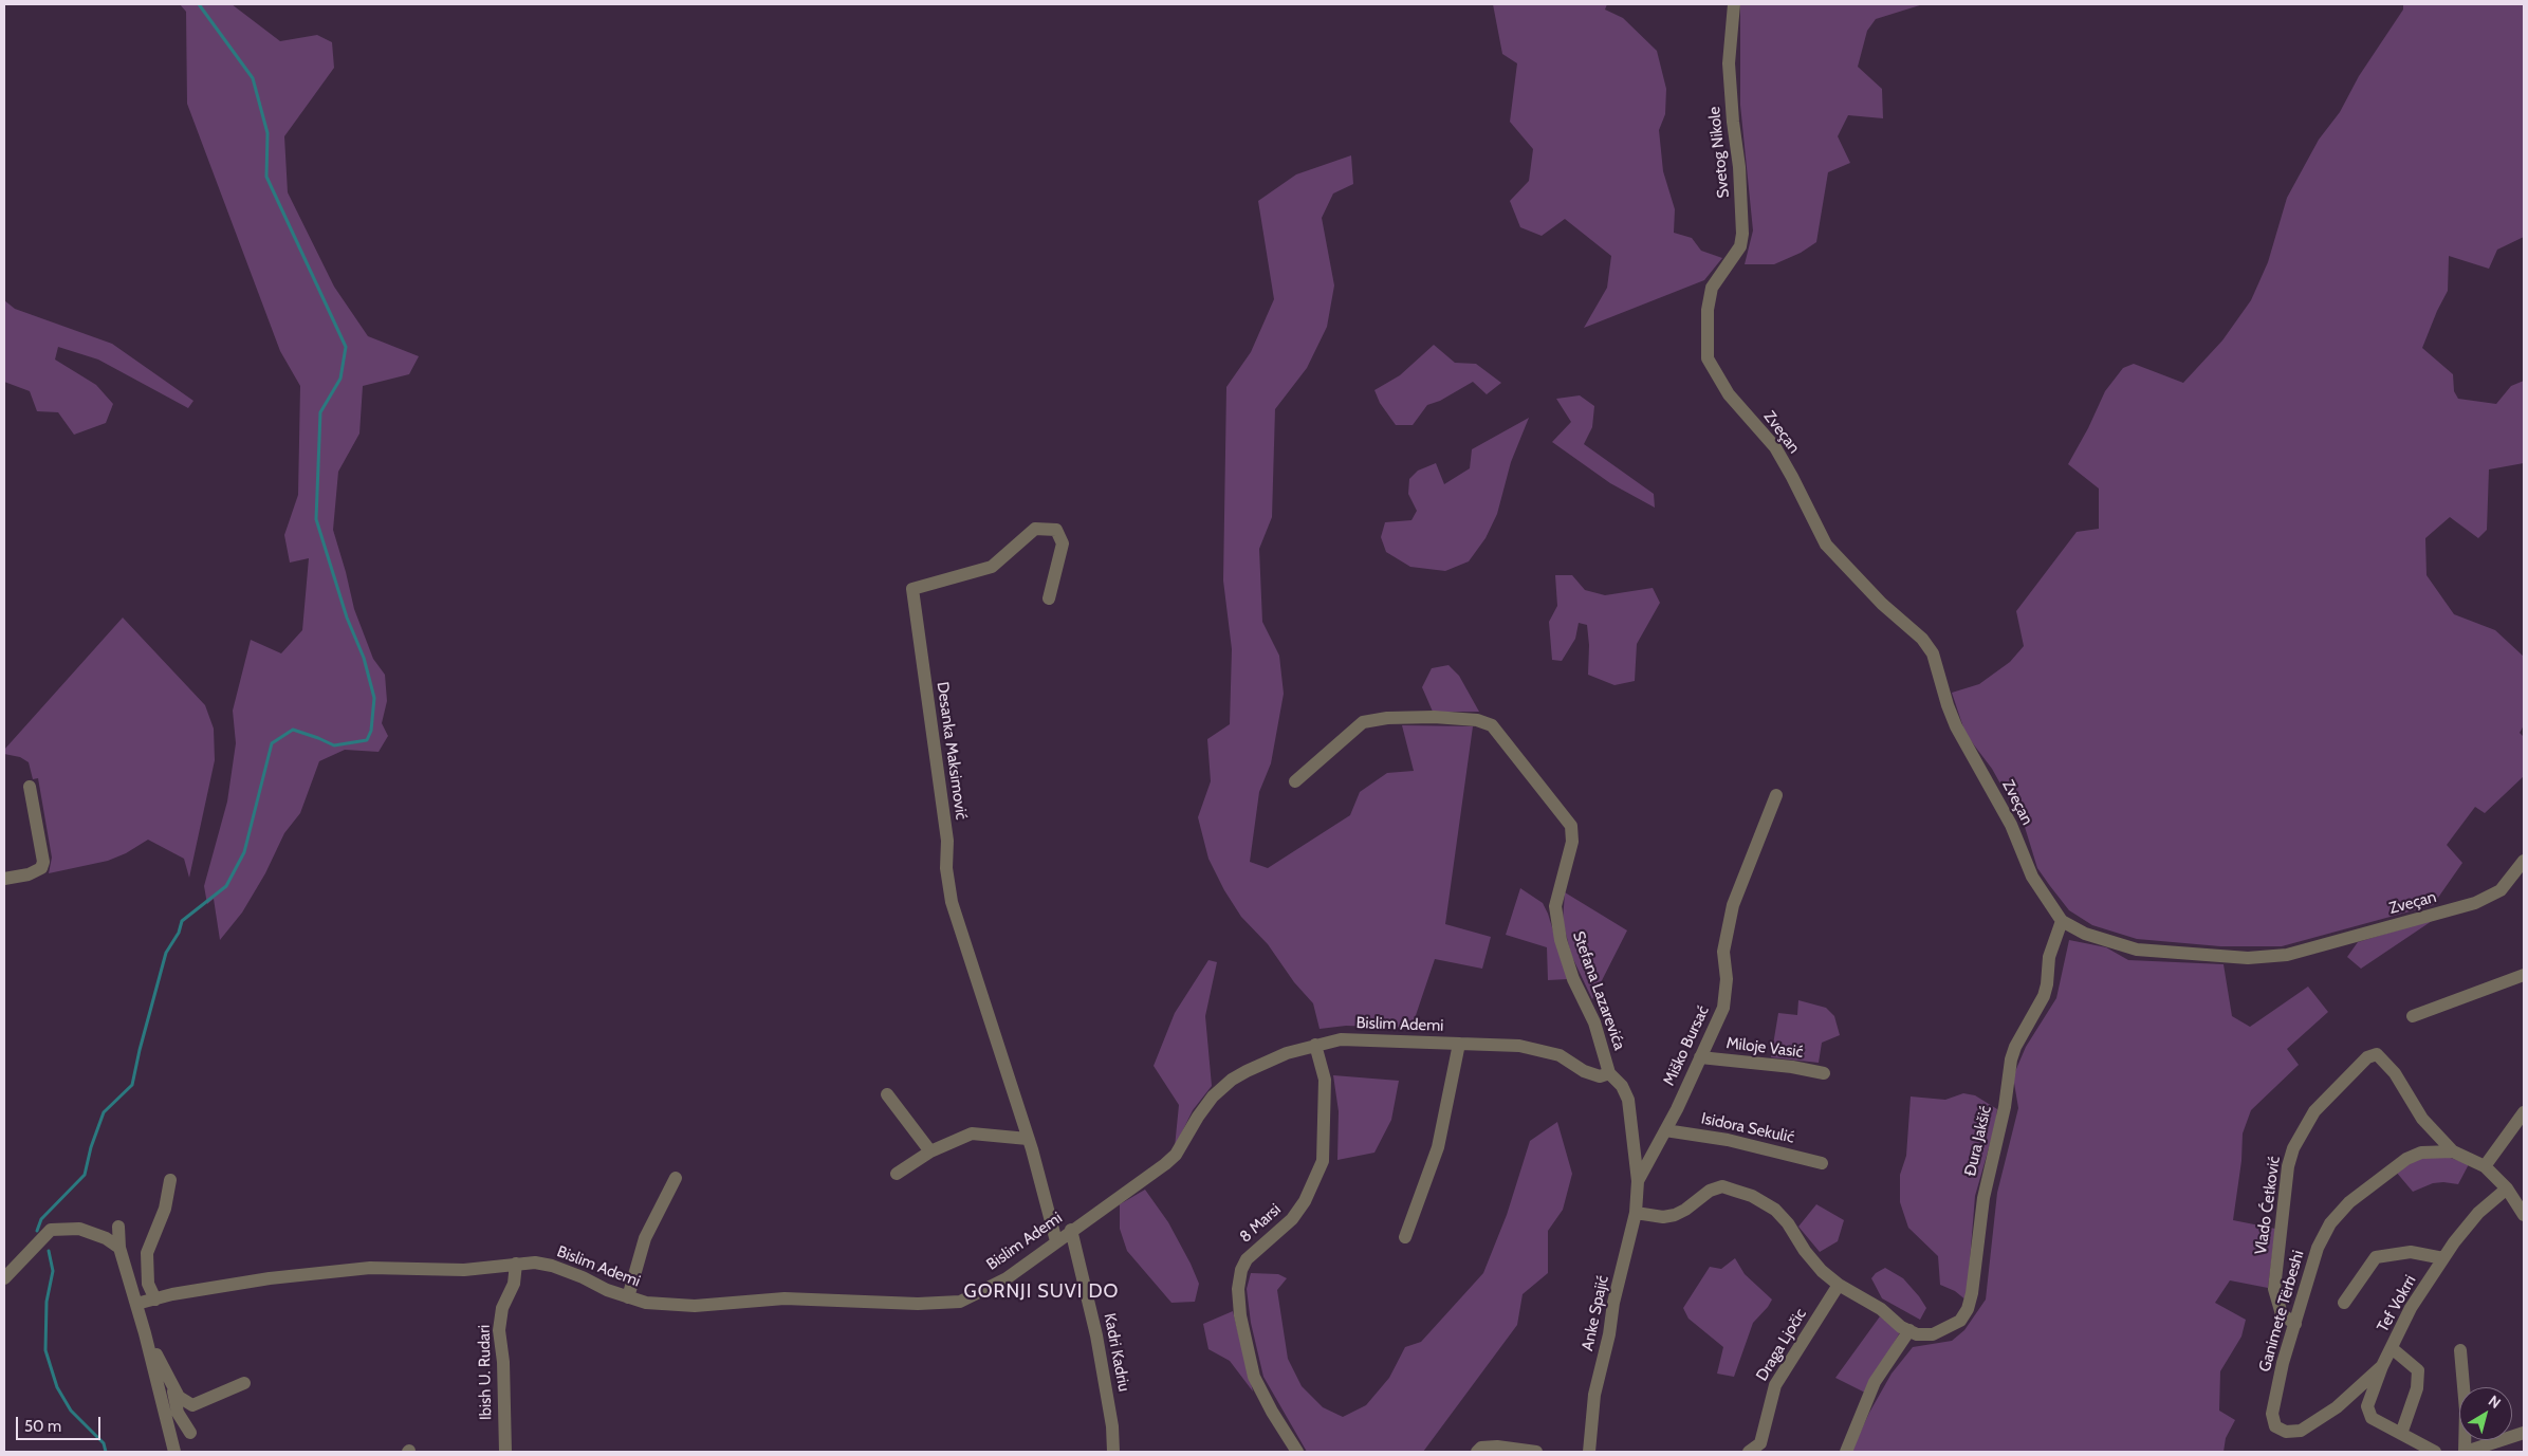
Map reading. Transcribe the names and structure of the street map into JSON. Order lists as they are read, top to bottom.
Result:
{
  "streets": {
    "street": [
      "Svetog Nikole",
      "Zveçan",
      "Desanka Maksimović",
      "Stefana Lazarevića",
      "Bislim Ademi",
      "Miško Bursać",
      "Miloje Vasić",
      "Isidora Sekulić",
      "Ðura Jakšić",
      "Vlado Ćetković",
      "8 Marsi",
      "Tef Vokrri",
      "Ganimete Tërbeshi",
      "Anke Spajić",
      "Draga Ljočic",
      "Kadri Kadriu",
      "Ibish U. Rudari"
    ]
  },
  "crossings": [
    ["Svetog Nikole", "Zveçan"],
    ["Zveçan", "Ðura Jakšić"],
    ["Desanka Maksimović", "Bislim Ademi"],
    ["Stefana Lazarevića", "Bislim Ademi"],
    ["Bislim Ademi", "8 Marsi"],
    ["Bislim Ademi", "Kadri Kadriu"],
    ["Bislim Ademi", "Ibish U. Rudari"],
    ["Miško Bursać", "Miloje Vasić"],
    ["Miško Bursać", "Isidora Sekulić"],
    ["Miško Bursać", "Anke Spajić"],
    ["Ðura Jakšić", "Anke Spajić"],
    ["Ðura Jakšić", "Draga Ljočic"],
    ["Vlado Ćetković", "Tef Vokrri"],
    ["Vlado Ćetković", "Ganimete Tërbeshi"],
    ["Tef Vokrri", "Ganimete Tërbeshi"]
  ],
  "districts": ["GORNJI SUVI DO"],
  "scale_bar": "50 m",
  "north": "top right"
}
